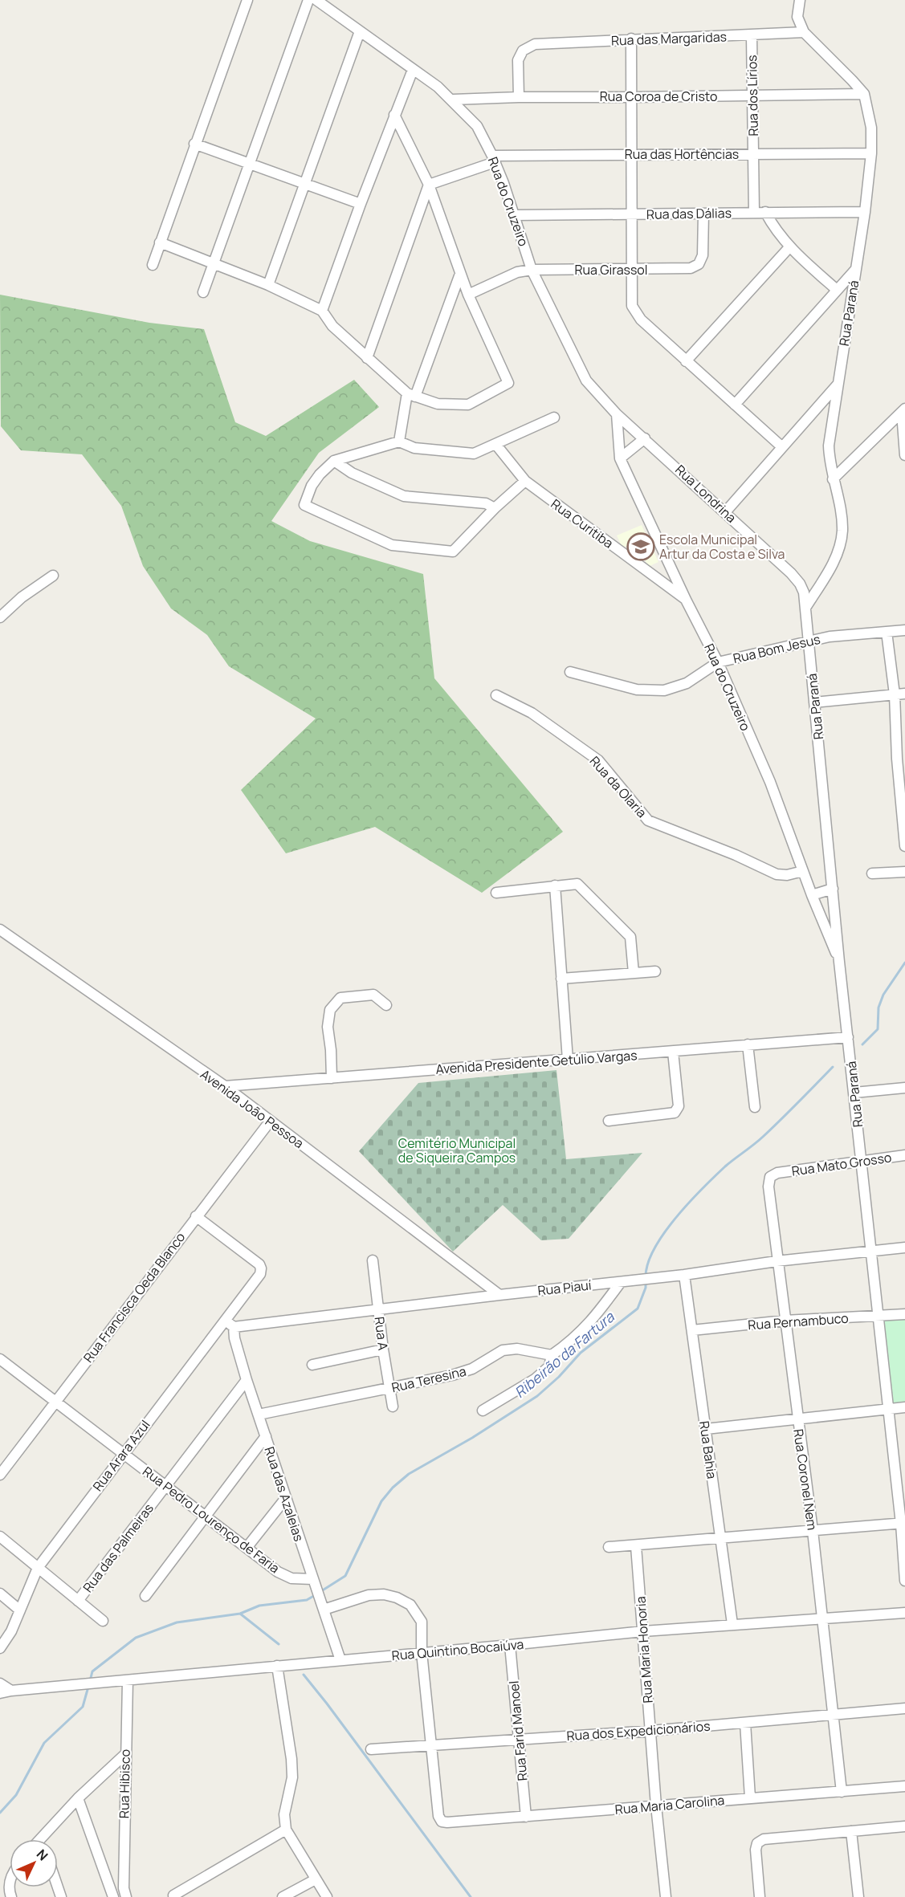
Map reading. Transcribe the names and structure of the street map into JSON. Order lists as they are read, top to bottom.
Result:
{
  "streets": {
    "street": [
      "Rua das Margaridas",
      "Rua dos Lírios",
      "Rua Coroa de Cristo",
      "Rua das Hortências",
      "Rua do Cruzeiro",
      "Rua das Dálias",
      "Rua Girassol",
      "Rua Paraná",
      "Rua Londrina",
      "Rua Curitiba",
      "Rua Bom Jesus",
      "Rua da Olaria",
      "Avenida Presidente Getúlio Vargas",
      "Avenida João Pessoa",
      "Rua Mato Grosso",
      "Rua Piauí",
      "Rua Francisca Oeda Blanco",
      "Rua Pernambuco",
      "Rua A",
      "Rua Teresina",
      "Rua Bahia",
      "Rua Arara Azul",
      "Rua Coronel Nem",
      "Rua das Azaleias",
      "Rua Pedro Lourenço de Faria",
      "Rua das Palmeiras",
      "Rua Quintino Bocaiúva",
      "Rua Maria Honoria",
      "Rua Farid Manoel",
      "Rua dos Expedicionários",
      "Rua Hibisco",
      "Rua Maria Carolina"
    ]
  },
  "crossings": [
    ["Rua das Margaridas", "Rua dos Lírios"],
    ["Rua das Margaridas", "Rua Coroa de Cristo"],
    ["Rua dos Lírios", "Rua Coroa de Cristo"],
    ["Rua dos Lírios", "Rua das Hortências"],
    ["Rua dos Lírios", "Rua das Dálias"],
    ["Rua Coroa de Cristo", "Rua do Cruzeiro"],
    ["Rua Coroa de Cristo", "Rua Paraná"],
    ["Rua das Hortências", "Rua do Cruzeiro"],
    ["Rua das Hortências", "Rua Paraná"],
    ["Rua do Cruzeiro", "Rua das Dálias"],
    ["Rua do Cruzeiro", "Rua Girassol"],
    ["Rua do Cruzeiro", "Rua Paraná"],
    ["Rua do Cruzeiro", "Rua Londrina"],
    ["Rua do Cruzeiro", "Rua Curitiba"],
    ["Rua do Cruzeiro", "Rua Bom Jesus"],
    ["Rua do Cruzeiro", "Rua da Olaria"],
    ["Rua das Dálias", "Rua Girassol"],
    ["Rua das Dálias", "Rua Paraná"],
    ["Rua Paraná", "Rua Londrina"],
    ["Rua Paraná", "Rua Bom Jesus"],
    ["Rua Paraná", "Avenida Presidente Getúlio Vargas"],
    ["Rua Paraná", "Rua Mato Grosso"],
    ["Rua Paraná", "Rua Piauí"],
    ["Rua Paraná", "Rua Pernambuco"],
    ["Avenida Presidente Getúlio Vargas", "Avenida João Pessoa"],
    ["Avenida João Pessoa", "Rua Piauí"],
    ["Avenida João Pessoa", "Rua Francisca Oeda Blanco"],
    ["Rua Mato Grosso", "Rua Coronel Nem"],
    ["Rua Piauí", "Rua A"],
    ["Rua Piauí", "Rua Bahia"],
    ["Rua Piauí", "Rua Coronel Nem"],
    ["Rua Piauí", "Rua das Azaleias"],
    ["Rua Francisca Oeda Blanco", "Rua Arara Azul"],
    ["Rua Francisca Oeda Blanco", "Rua Pedro Lourenço de Faria"],
    ["Rua Pernambuco", "Rua Bahia"],
    ["Rua Pernambuco", "Rua Coronel Nem"],
    ["Rua A", "Rua Teresina"],
    ["Rua Teresina", "Rua das Azaleias"],
    ["Rua Bahia", "Rua Quintino Bocaiúva"],
    ["Rua Arara Azul", "Rua Pedro Lourenço de Faria"],
    ["Rua Coronel Nem", "Rua Quintino Bocaiúva"],
    ["Rua Coronel Nem", "Rua dos Expedicionários"],
    ["Rua Coronel Nem", "Rua Maria Carolina"],
    ["Rua das Azaleias", "Rua Pedro Lourenço de Faria"],
    ["Rua das Azaleias", "Rua das Palmeiras"],
    ["Rua das Azaleias", "Rua Quintino Bocaiúva"],
    ["Rua Pedro Lourenço de Faria", "Rua das Palmeiras"],
    ["Rua Quintino Bocaiúva", "Rua Maria Honoria"],
    ["Rua Quintino Bocaiúva", "Rua Farid Manoel"],
    ["Rua Quintino Bocaiúva", "Rua Hibisco"],
    ["Rua Maria Honoria", "Rua dos Expedicionários"],
    ["Rua Maria Honoria", "Rua Maria Carolina"],
    ["Rua Farid Manoel", "Rua dos Expedicionários"],
    ["Rua Farid Manoel", "Rua Maria Carolina"],
    ["Rua dos Expedicionários", "Rua Maria Carolina"]
  ],
  "water": ["Ribeirão da Fartura"],
  "parks": ["Cemitério Municipal de Siqueira Campos"],
  "places": {
    "school or university": ["Escola Municipal Artur da Costa e Silva"]
  },
  "north": "top right"
}
